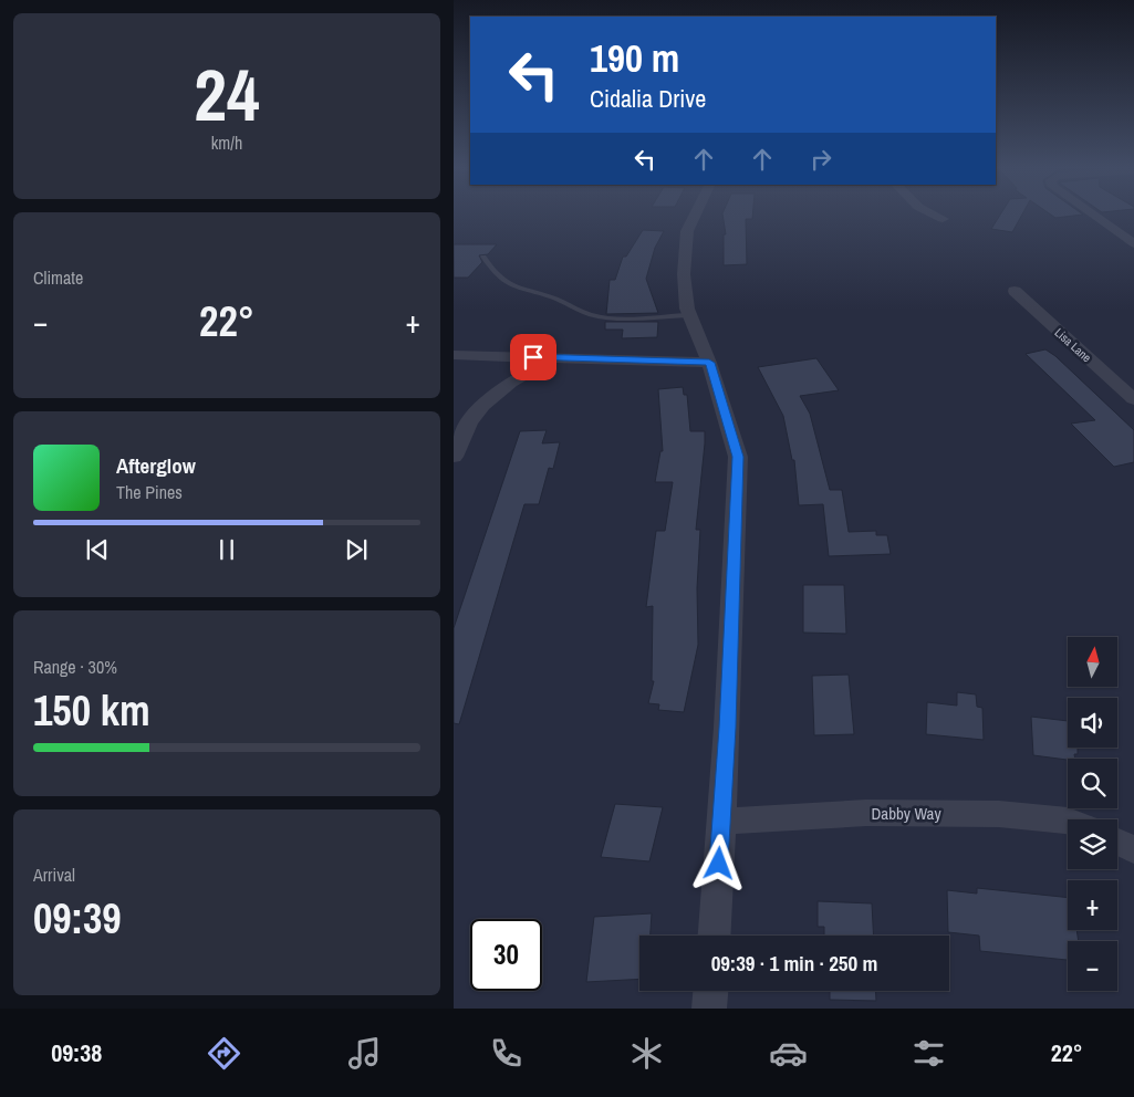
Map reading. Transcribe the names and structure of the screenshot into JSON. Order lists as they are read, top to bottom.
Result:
{
  "streets": {
    "street": ["Lisa Lane", "Dabby Way"]
  },
  "north": "top",
  "page": {
    "tile": [
      ["24", "km/h"],
      "Climate",
      ["Range · 30%", "150 km"],
      ["Arrival", "09:39"]
    ],
    "turn": ["190 m", "Cidalia Drive"],
    "heat": ["−", "22°", "+"],
    "song": ["Afterglow", "The Pines"],
    "map_buttons": ["+", "−"],
    "limit": "30",
    "trip": "09:39 · 1 min · 250 m",
    "tabs": ["09:38", "22°"]
  }
}
